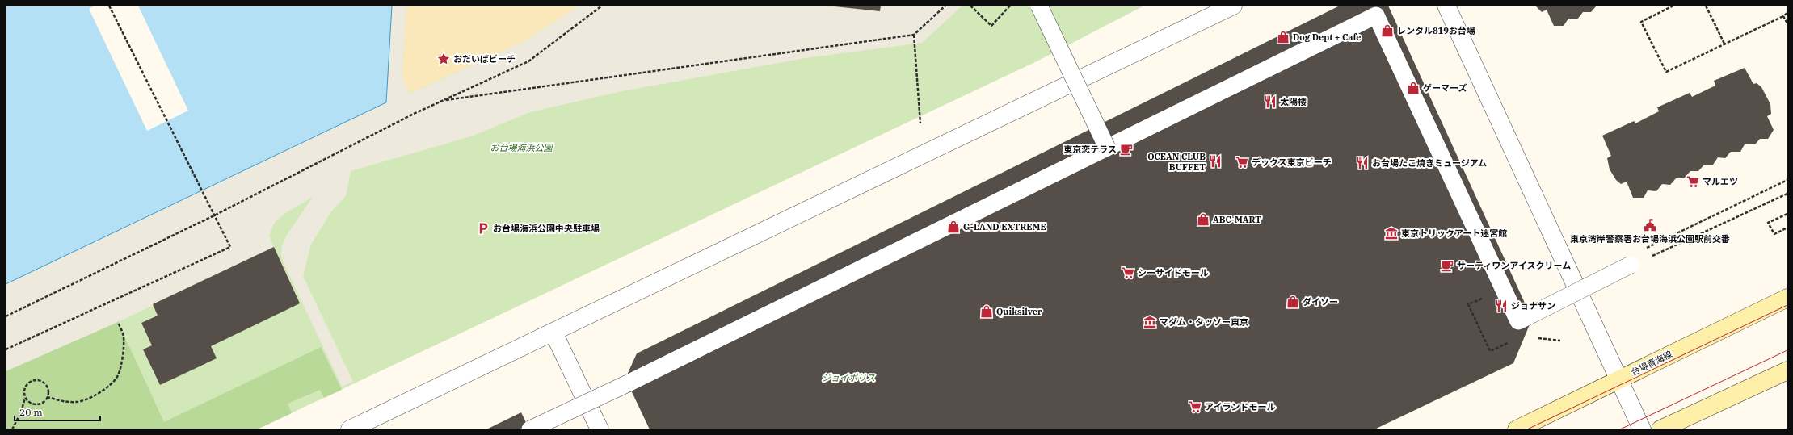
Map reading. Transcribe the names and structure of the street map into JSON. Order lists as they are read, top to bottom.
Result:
{
  "streets": {
    "main road": ["台場青海線"]
  },
  "parks": ["お台場海浜公園", "ジョイポリス"],
  "places": {
    "shop": [
      "レンタル819お台場",
      "Dog Dept + Cafe",
      "ゲーマーズ",
      "ABC-MART",
      "G-LAND EXTREME",
      "ダイソー",
      "Quiksilver"
    ],
    "place": ["おだいばビーチ"],
    "restaurant": [
      "太陽楼",
      "OCEAN CLUB BUFFET",
      "お台場たこ焼きミュージアム",
      "ジョナサン"
    ],
    "cafe": ["東京恋テラス", "サーティワンアイスクリーム"],
    "supermarket": [
      "デックス東京ビーチ",
      "マルエツ",
      "シーサイドモール",
      "アイランドモール"
    ],
    "public building": ["東京湾岸警察署お台場海浜公園駅前交番"],
    "parking": ["お台場海浜公園中央駐車場"],
    "museum": ["東京トリックアート迷宮館", "マダム・タッソー東京"]
  },
  "scale_bar": "20 m"
}
